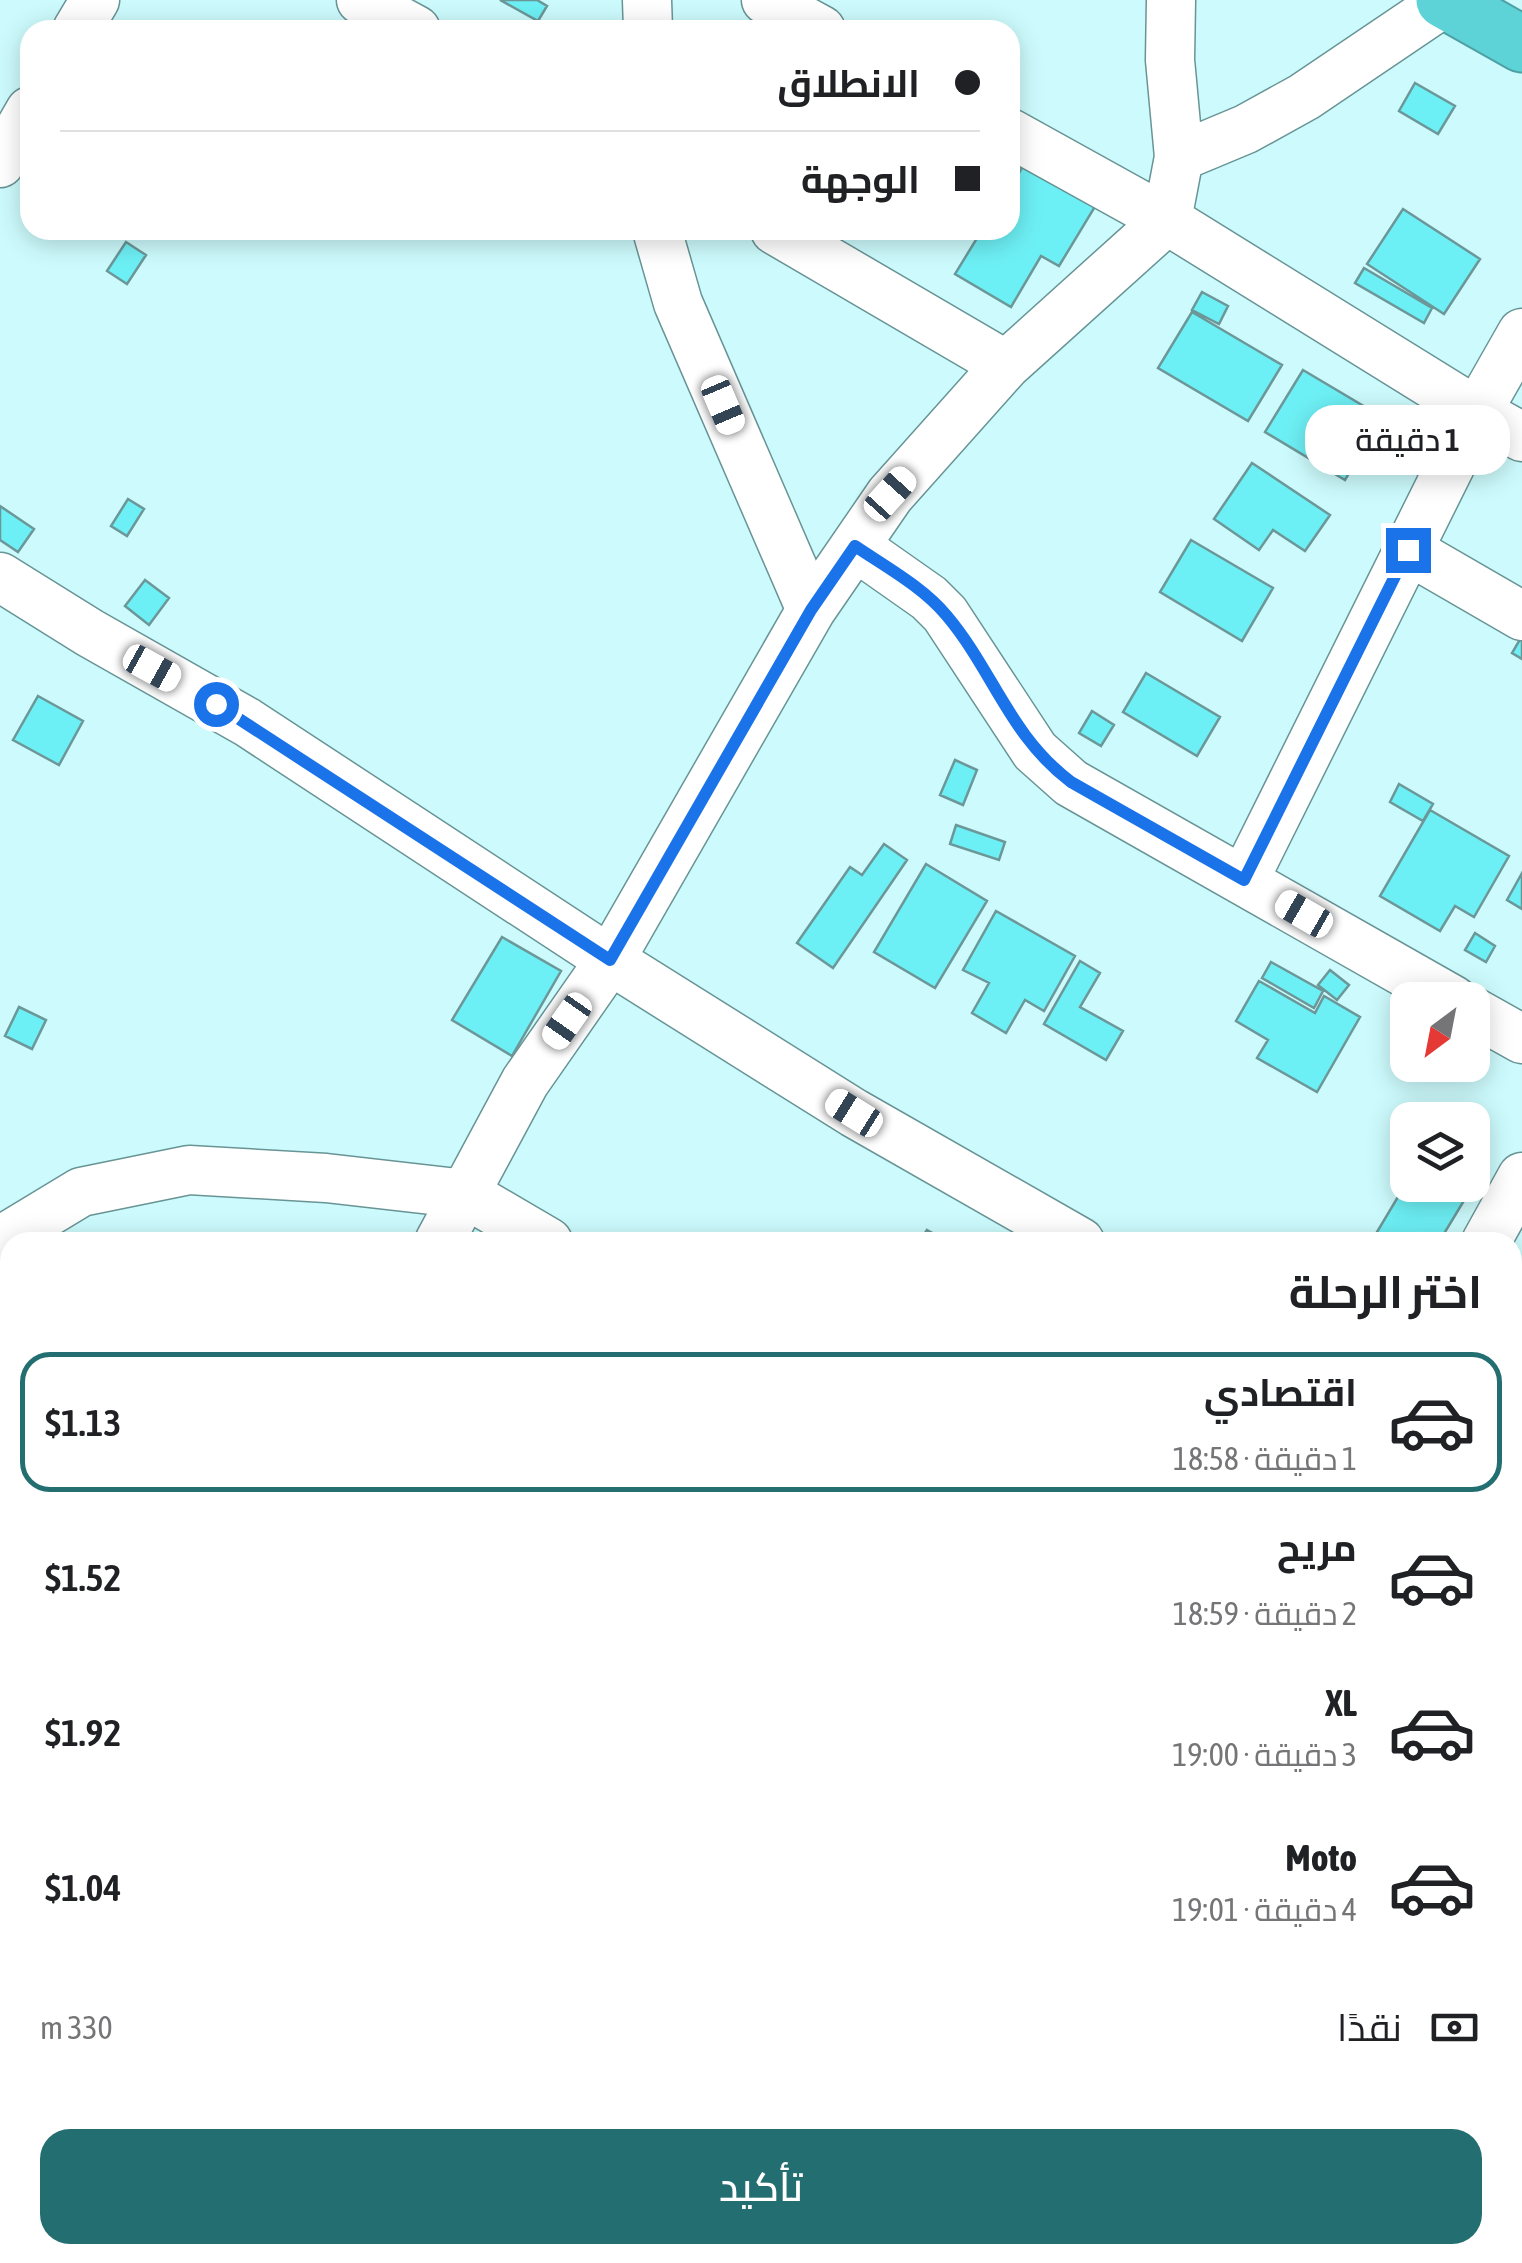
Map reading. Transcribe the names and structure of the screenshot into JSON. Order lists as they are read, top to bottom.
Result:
{
  "north": "bottom left",
  "page": {
    "banner": ["الانطلاق", "الوجهة"],
    "bubble": "1 دقيقة",
    "heading": "اختر الرحلة",
    "list": [
      {
        "name": "اقتصادي",
        "note": "1 دقيقة · 18:58",
        "value": "$1.13"
      },
      {
        "name": "مريح",
        "note": "2 دقيقة · 18:59",
        "value": "$1.52"
      },
      {
        "name": "XL",
        "note": "3 دقيقة · 19:00",
        "value": "$1.92"
      },
      {
        "name": "Moto",
        "note": "4 دقيقة · 19:01",
        "value": "$1.04"
      }
    ],
    "pay": ["نقدًا", "330 m"],
    "buttons": "تأكيد"
  }
}
